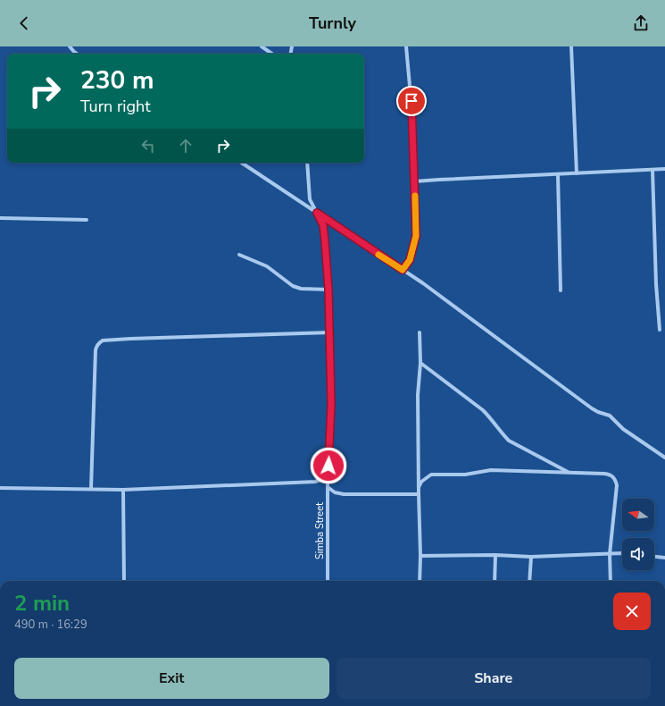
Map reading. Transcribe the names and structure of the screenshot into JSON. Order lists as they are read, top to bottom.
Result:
{
  "streets": {
    "street": ["Simba Street"]
  },
  "north": "left",
  "page": {
    "header": "Turnly",
    "turn": ["230 m", "Turn right"],
    "heading": ["2 min", "490 m · 16:29"],
    "buttons": ["Exit", "Share"]
  }
}
